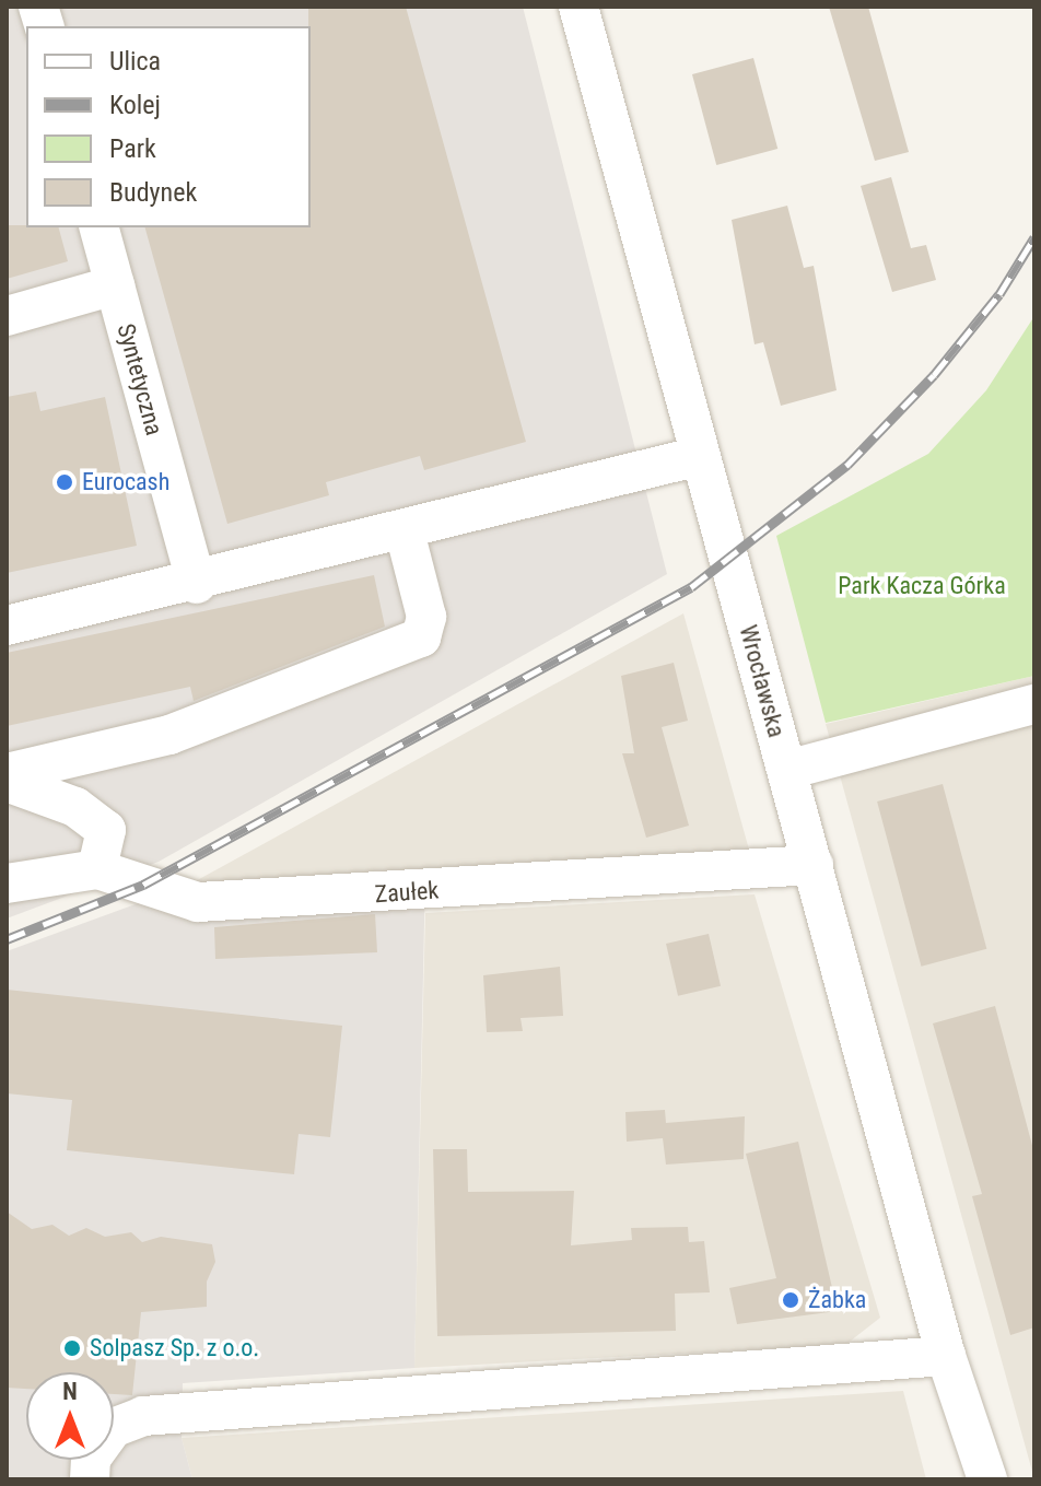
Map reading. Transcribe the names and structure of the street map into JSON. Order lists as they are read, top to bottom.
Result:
{
  "streets": {
    "street": ["Syntetyczna", "Wrocławska", "Zaułek"]
  },
  "crossings": [
    ["Wrocławska", "Zaułek"]
  ],
  "parks": ["Park Kacza Górka"],
  "places": ["Eurocash", "Żabka", "Solpasz Sp. z o.o."],
  "legend": [
    "Ulica",
    "Kolej",
    "Park",
    "Budynek"
  ],
  "north": "top"
}
